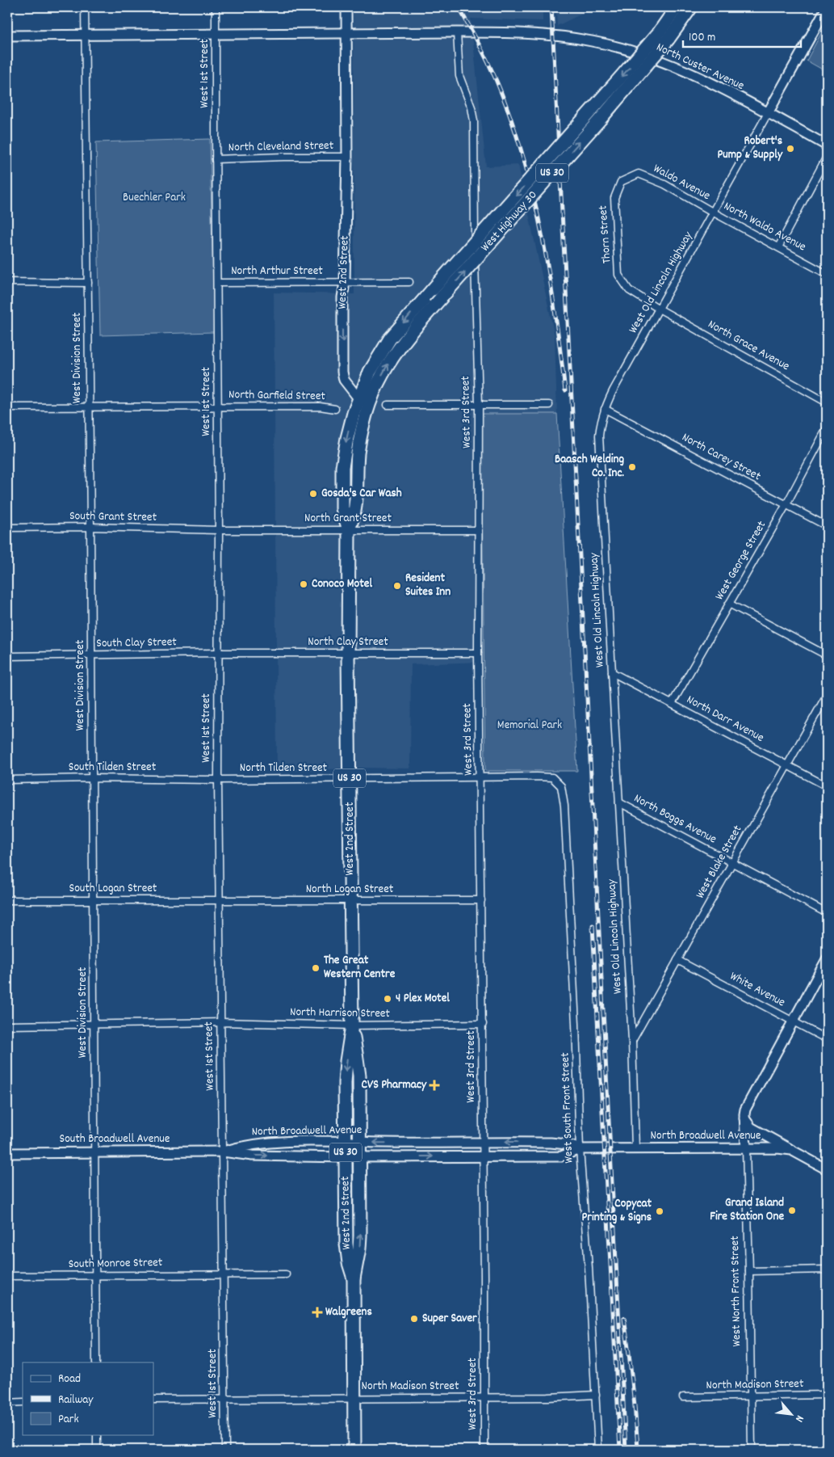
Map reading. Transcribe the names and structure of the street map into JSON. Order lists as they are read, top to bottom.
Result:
{
  "streets": {
    "highway": ["US 30", "West Highway 30", "West 2nd Street"],
    "street": [
      "North Custer Avenue",
      "West 1st Street",
      "North Cleveland Street",
      "Waldo Avenue",
      "North Waldo Avenue",
      "Thorn Street",
      "North Arthur Street",
      "West Old Lincoln Highway",
      "North Grace Avenue",
      "West Division Street",
      "North Garfield Street",
      "West 3rd Street",
      "North Carey Street",
      "South Grant Street",
      "North Grant Street",
      "West George Street",
      "North Clay Street",
      "South Clay Street",
      "North Darr Avenue",
      "South Tilden Street",
      "North Tilden Street",
      "North Boggs Avenue",
      "West Blake Street",
      "South Logan Street",
      "North Logan Street",
      "White Avenue",
      "North Harrison Street",
      "West South Front Street",
      "North Broadwell Avenue",
      "South Broadwell Avenue",
      "South Monroe Street",
      "West North Front Street",
      "North Madison Street"
    ]
  },
  "crossings": [
    ["North Custer Avenue", "West 1st Street"],
    ["North Custer Avenue", "West 2nd Street"],
    ["North Custer Avenue", "West Old Lincoln Highway"],
    ["North Custer Avenue", "West Division Street"],
    ["North Custer Avenue", "West 3rd Street"],
    ["West 1st Street", "North Cleveland Street"],
    ["West 1st Street", "North Arthur Street"],
    ["West 1st Street", "North Garfield Street"],
    ["West 1st Street", "South Grant Street"],
    ["West 1st Street", "North Grant Street"],
    ["West 1st Street", "North Clay Street"],
    ["West 1st Street", "South Clay Street"],
    ["West 1st Street", "South Tilden Street"],
    ["West 1st Street", "North Tilden Street"],
    ["West 1st Street", "South Logan Street"],
    ["West 1st Street", "North Logan Street"],
    ["West 1st Street", "North Harrison Street"],
    ["West 1st Street", "North Broadwell Avenue"],
    ["West 1st Street", "South Broadwell Avenue"],
    ["West 1st Street", "South Monroe Street"],
    ["West 1st Street", "North Madison Street"],
    ["North Cleveland Street", "West 2nd Street"],
    ["Waldo Avenue", "North Waldo Avenue"],
    ["Waldo Avenue", "Thorn Street"],
    ["Waldo Avenue", "West Old Lincoln Highway"],
    ["West Highway 30", "West 2nd Street"],
    ["North Waldo Avenue", "West Old Lincoln Highway"],
    ["Thorn Street", "North Grace Avenue"],
    ["North Arthur Street", "West 2nd Street"],
    ["West 2nd Street", "North Grant Street"],
    ["West 2nd Street", "North Clay Street"],
    ["West 2nd Street", "North Tilden Street"],
    ["West 2nd Street", "North Logan Street"],
    ["West 2nd Street", "North Harrison Street"],
    ["West 2nd Street", "North Broadwell Avenue"],
    ["West 2nd Street", "North Madison Street"],
    ["West Old Lincoln Highway", "North Grace Avenue"],
    ["West Old Lincoln Highway", "North Carey Street"],
    ["West Old Lincoln Highway", "North Darr Avenue"],
    ["West Old Lincoln Highway", "North Boggs Avenue"],
    ["West Old Lincoln Highway", "West Blake Street"],
    ["West Old Lincoln Highway", "North Broadwell Avenue"],
    ["West Division Street", "North Garfield Street"],
    ["West Division Street", "South Grant Street"],
    ["West Division Street", "South Clay Street"],
    ["West Division Street", "South Tilden Street"],
    ["West Division Street", "South Logan Street"],
    ["West Division Street", "North Harrison Street"],
    ["West Division Street", "South Broadwell Avenue"],
    ["West Division Street", "South Monroe Street"],
    ["West 3rd Street", "North Grant Street"],
    ["West 3rd Street", "North Clay Street"],
    ["West 3rd Street", "North Tilden Street"],
    ["West 3rd Street", "North Logan Street"],
    ["West 3rd Street", "North Harrison Street"],
    ["West 3rd Street", "North Broadwell Avenue"],
    ["West 3rd Street", "North Madison Street"],
    ["North Carey Street", "West George Street"],
    ["South Grant Street", "North Grant Street"],
    ["West George Street", "North Darr Avenue"],
    ["North Clay Street", "South Clay Street"],
    ["North Darr Avenue", "West Blake Street"],
    ["South Tilden Street", "North Tilden Street"],
    ["North Tilden Street", "West South Front Street"],
    ["North Boggs Avenue", "West Blake Street"],
    ["West Blake Street", "White Avenue"],
    ["South Logan Street", "North Logan Street"],
    ["White Avenue", "West North Front Street"],
    ["West South Front Street", "North Broadwell Avenue"],
    ["West South Front Street", "North Madison Street"],
    ["North Broadwell Avenue", "South Broadwell Avenue"],
    ["North Broadwell Avenue", "West North Front Street"],
    ["West North Front Street", "North Madison Street"]
  ],
  "parks": ["Buechler Park", "Memorial Park"],
  "places": {
    "other": [
      "Robert's Pump & Supply",
      "Baasch Welding Co. Inc.",
      "Gosda's Car Wash",
      "Conoco Motel",
      "Resident Suites Inn",
      "The Great Western Centre",
      "4 Plex Motel",
      "Grand Island Fire Station One",
      "Copycat Printing & Signs",
      "Super Saver"
    ],
    "health": ["CVS Pharmacy", "Walgreens"]
  },
  "legend": ["Road", "Railway", "Park"],
  "scale_bar": "100 m",
  "north": "bottom right"
}
